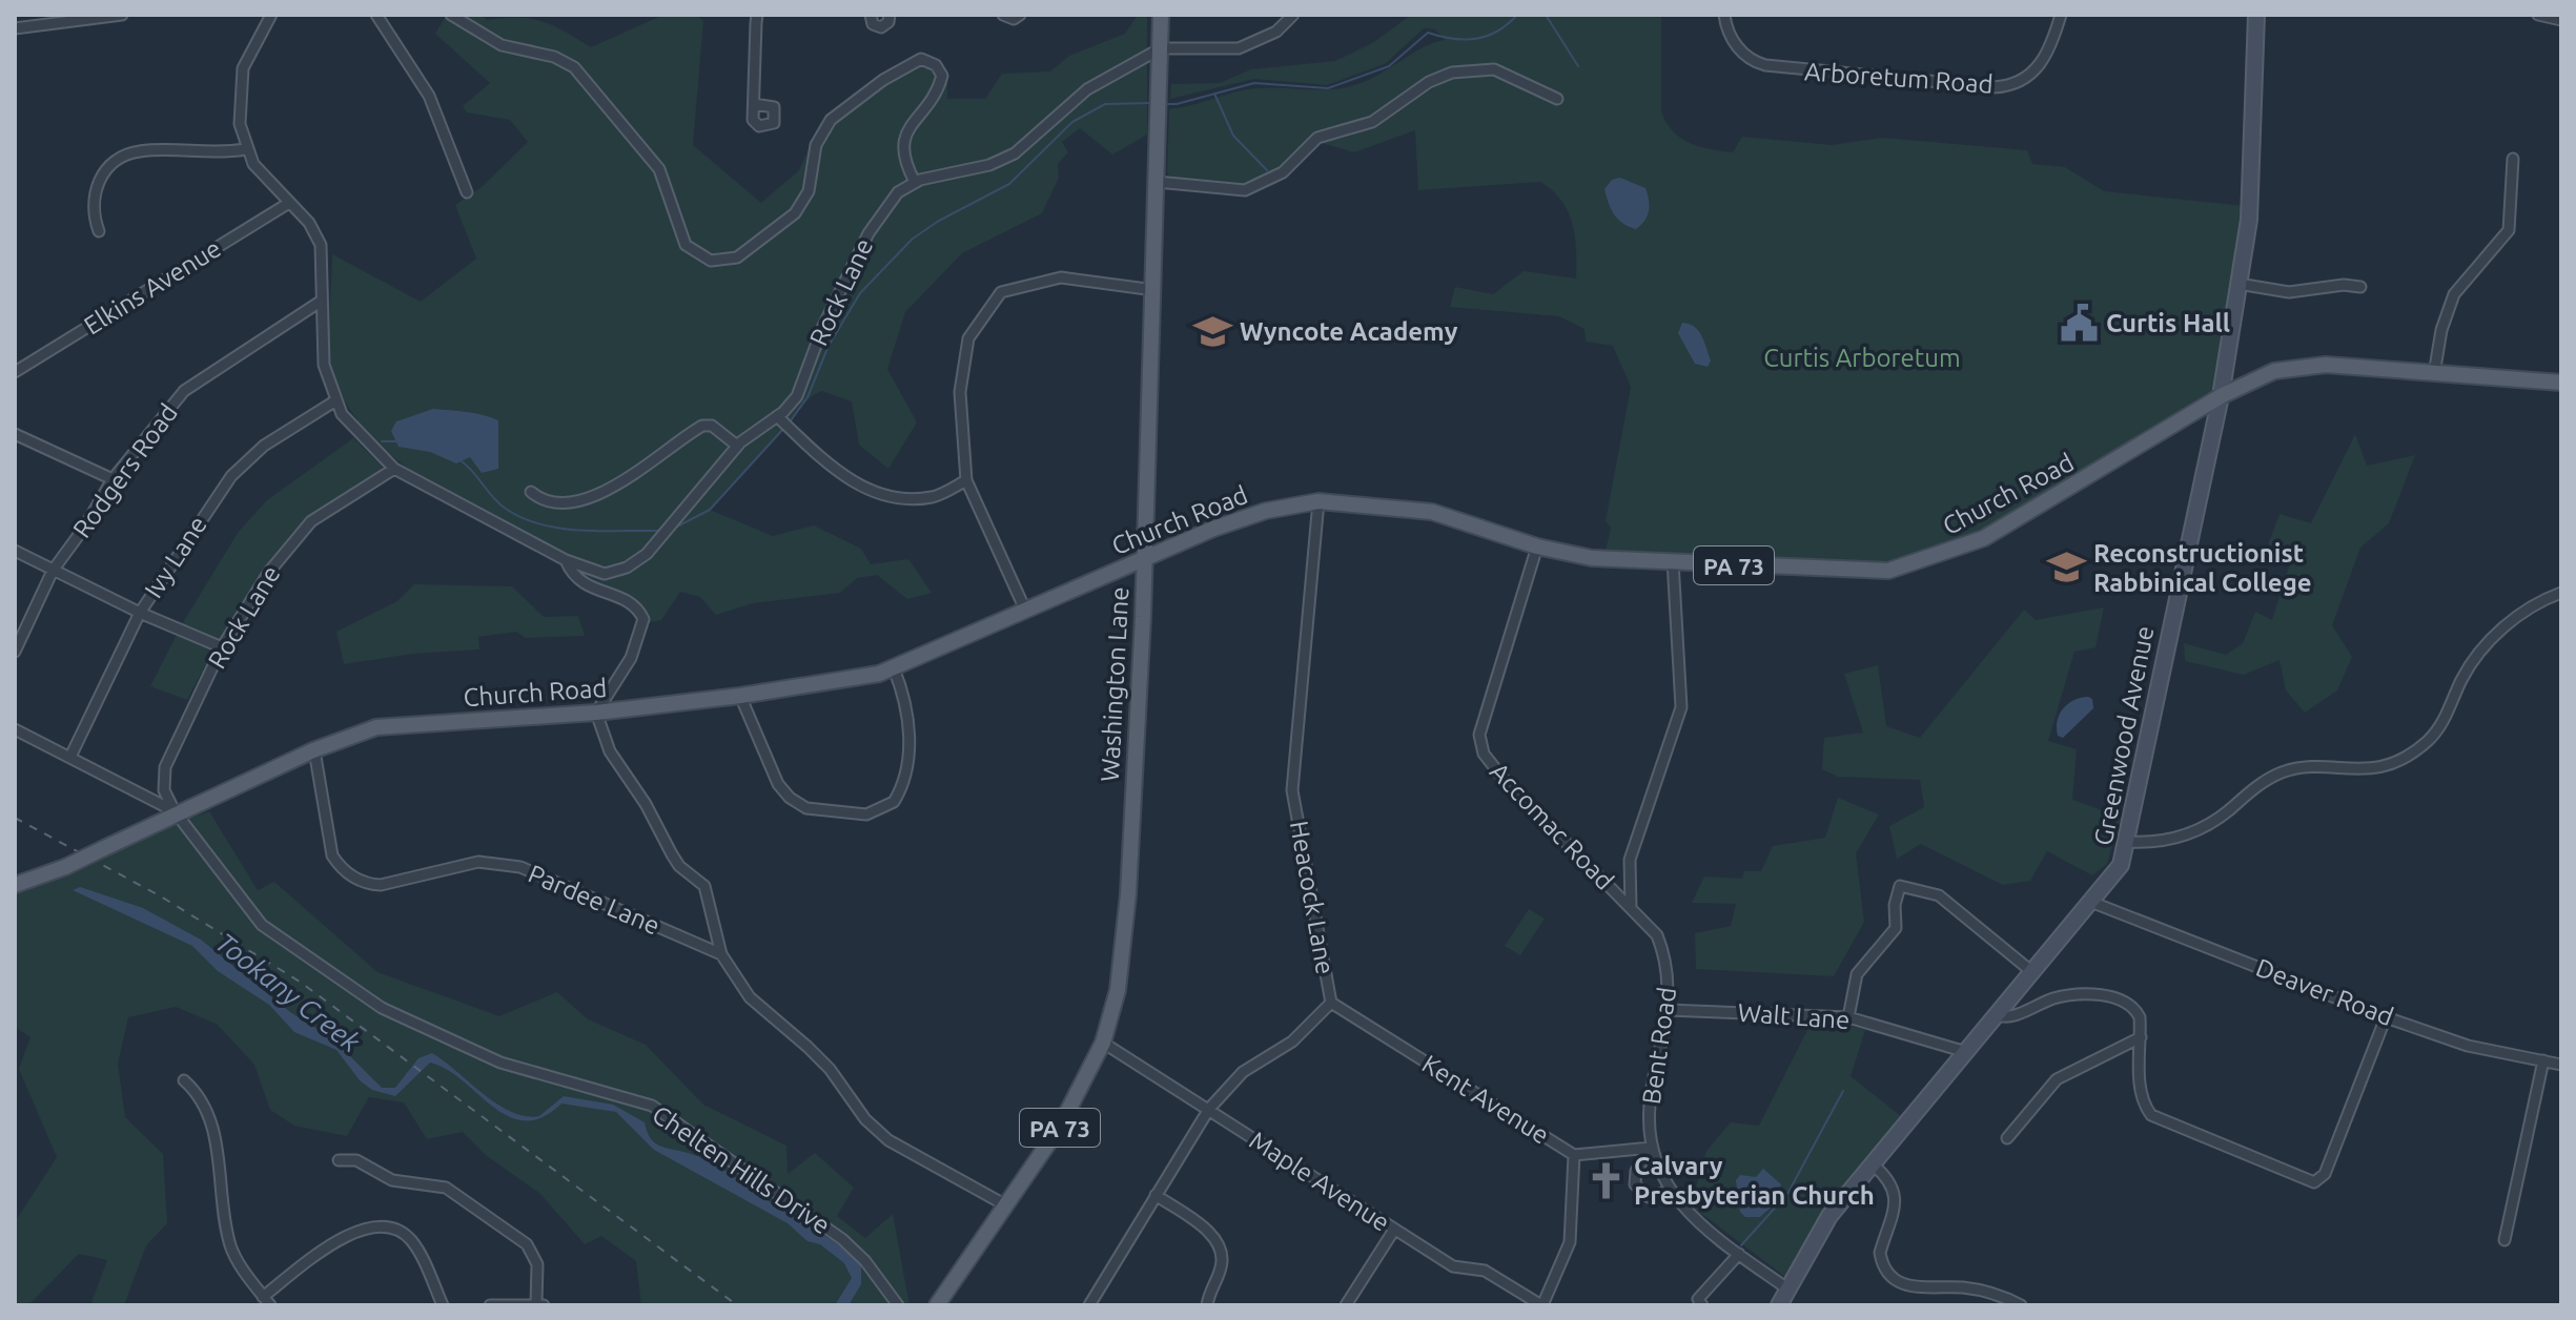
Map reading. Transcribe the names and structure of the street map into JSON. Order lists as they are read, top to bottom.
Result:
{
  "streets": {
    "main road": [
      "Church Road",
      "PA 73",
      "Washington Lane",
      "Greenwood Avenue"
    ],
    "street": [
      "Arboretum Road",
      "Elkins Avenue",
      "Rock Lane",
      "Rodgers Road",
      "Ivy Lane",
      "Accomac Road",
      "Heacock Lane",
      "Pardee Lane",
      "Deaver Road",
      "Walt Lane",
      "Bent Road",
      "Kent Avenue",
      "Chelten Hills Drive",
      "Maple Avenue"
    ]
  },
  "crossings": [
    ["Rock Lane", "Church Road"],
    ["Rock Lane", "Washington Lane"],
    ["Rock Lane", "Chelten Hills Drive"],
    ["Church Road", "Washington Lane"],
    ["Church Road", "Greenwood Avenue"],
    ["Church Road", "Accomac Road"],
    ["Church Road", "Heacock Lane"],
    ["Church Road", "Pardee Lane"],
    ["Church Road", "Chelten Hills Drive"],
    ["Ivy Lane", "Chelten Hills Drive"],
    ["Washington Lane", "Maple Avenue"],
    ["Greenwood Avenue", "Deaver Road"],
    ["Greenwood Avenue", "Walt Lane"],
    ["Greenwood Avenue", "Bent Road"],
    ["Accomac Road", "Bent Road"],
    ["Heacock Lane", "Kent Avenue"],
    ["Heacock Lane", "Maple Avenue"],
    ["Walt Lane", "Bent Road"],
    ["Bent Road", "Kent Avenue"]
  ],
  "water": ["Tookany Creek"],
  "parks": ["Curtis Arboretum"],
  "places": {
    "public building": ["Curtis Hall"],
    "school or university": ["Wyncote Academy", "Reconstructionist Rabbinical College"],
    "church": ["Calvary Presbyterian Church"]
  }
}
